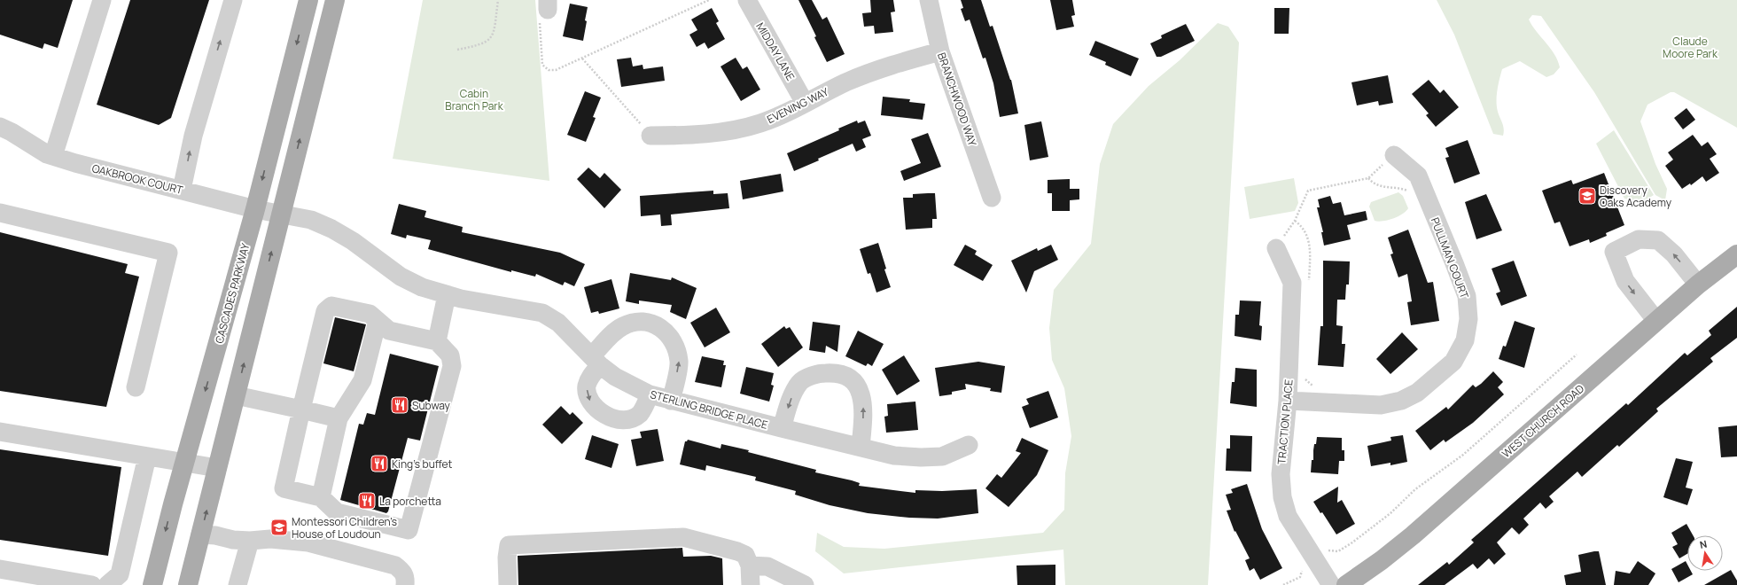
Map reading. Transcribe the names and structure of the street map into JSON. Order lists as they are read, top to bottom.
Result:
{
  "streets": {
    "main road": ["CASCADES PARKWAY", "WEST CHURCH ROAD"],
    "street": [
      "MIDDAY LANE",
      "BRANCHWOOD WAY",
      "EVENING WAY",
      "OAKBROOK COURT",
      "PULLMAN COURT",
      "STERLING BRIDGE PLACE",
      "TRACTION PLACE"
    ]
  },
  "crossings": [
    ["MIDDAY LANE", "EVENING WAY"],
    ["BRANCHWOOD WAY", "EVENING WAY"],
    ["OAKBROOK COURT", "CASCADES PARKWAY"],
    ["OAKBROOK COURT", "STERLING BRIDGE PLACE"],
    ["PULLMAN COURT", "TRACTION PLACE"]
  ],
  "parks": ["Claude Moore Park", "Cabin Branch Park"],
  "places": {
    "school or university": ["Discovery Oaks Academy", "Montessori Children's House of Loudoun"],
    "restaurant": ["Subway", "King's buffet", "La porchetta"]
  },
  "north": "top"
}
